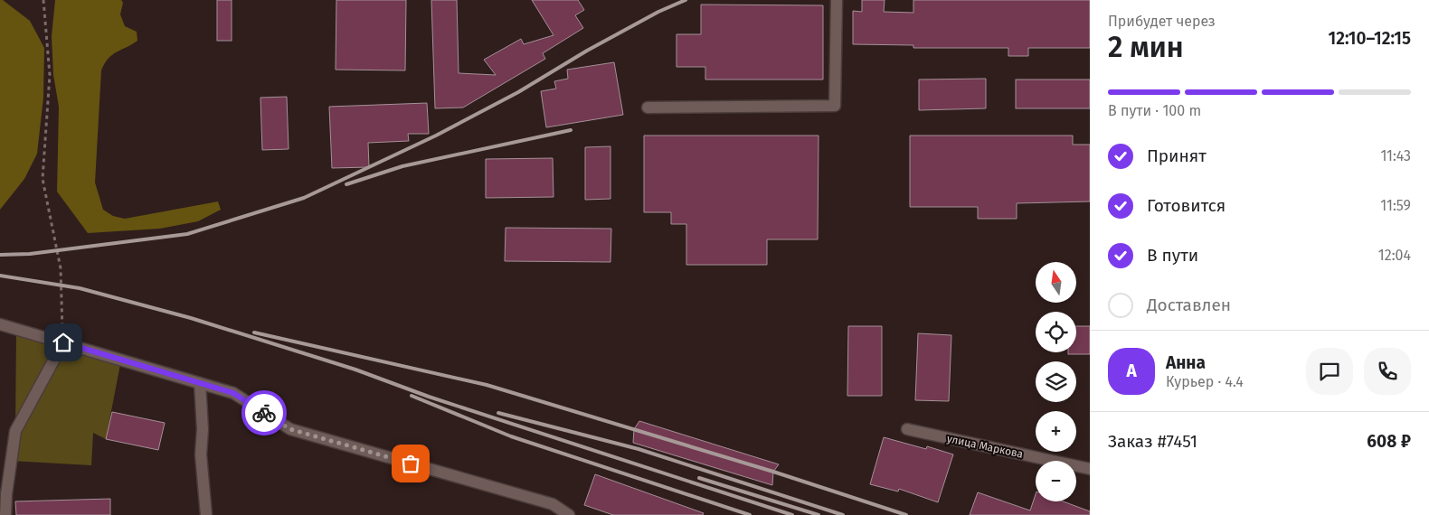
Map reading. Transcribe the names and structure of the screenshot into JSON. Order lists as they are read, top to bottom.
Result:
{
  "streets": {
    "street": ["улица Маркова"]
  },
  "north": "top",
  "page": {
    "heading": ["2 мин", "Прибудет через", "12:10–12:15"],
    "panel": [
      "Анна",
      "Курьер · 4.4",
      "Заказ #7451",
      "608 ₽"
    ],
    "bar": "В пути · 100 m",
    "list": [
      ["Принят", "11:43"],
      ["Готовится", "11:59"],
      ["В пути", "12:04"],
      "Доставлен"
    ],
    "map_buttons": ["+", "−"],
    "round": "А"
  }
}
